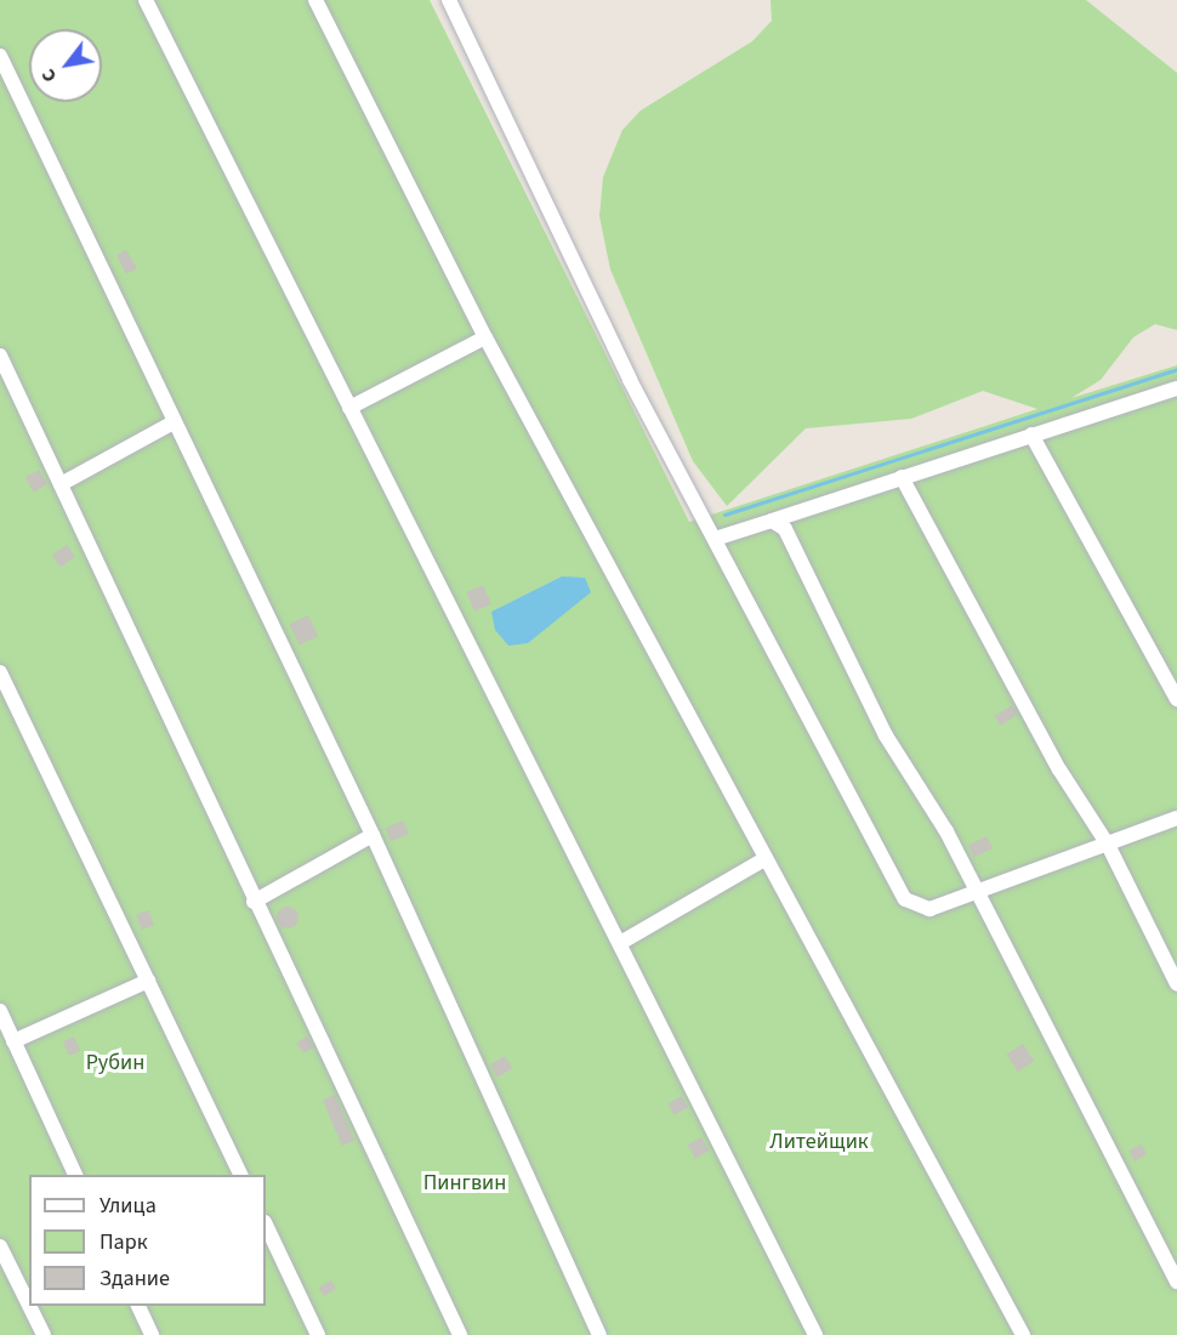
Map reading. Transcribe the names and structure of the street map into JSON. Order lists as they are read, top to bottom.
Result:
{
  "parks": ["Рубин", "Литейщик", "Пингвин"],
  "legend": ["Улица", "Парк", "Здание"],
  "north": "bottom left"
}
